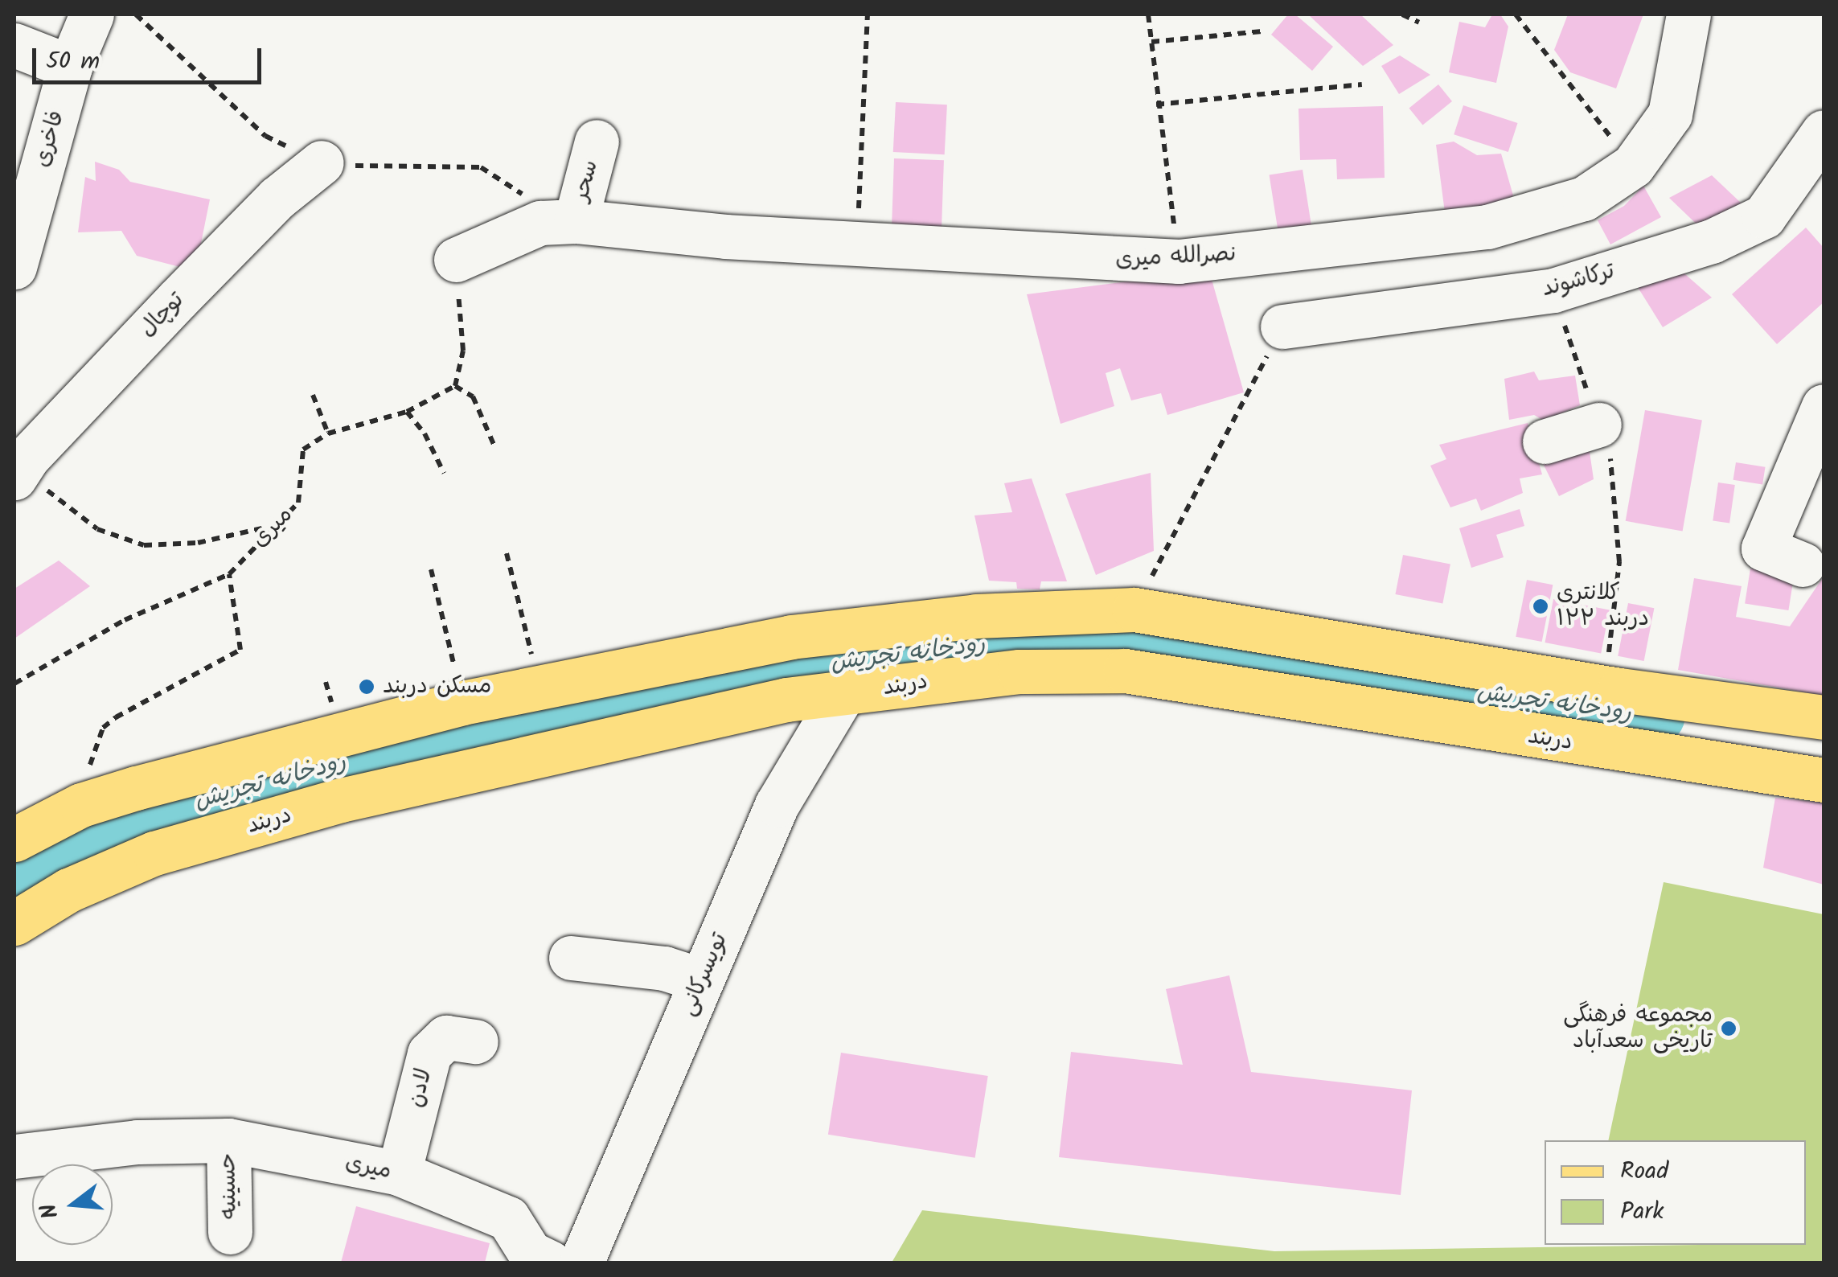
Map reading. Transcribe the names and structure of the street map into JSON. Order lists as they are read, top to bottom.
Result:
{
  "streets": {
    "main road": ["دربند"],
    "street": [
      "فاخری",
      "سحر",
      "نصرالله میری",
      "ترکاشوند",
      "توچال",
      "میری",
      "تویسرکانی",
      "لادن",
      "حسینیه"
    ]
  },
  "crossings": [
    ["سحر", "نصرالله میری"],
    ["میری", "لادن"],
    ["میری", "حسینیه"],
    ["دربند", "تویسرکانی"]
  ],
  "water": ["رودخانه تجریش"],
  "places": ["کلانتری ۱۲۲ دربند", "مسکن دربند", "مجموعه فرهنگی تاریخی سعدآباد"],
  "legend": ["Road", "Park"],
  "scale_bar": "50 m",
  "north": "left"
}
